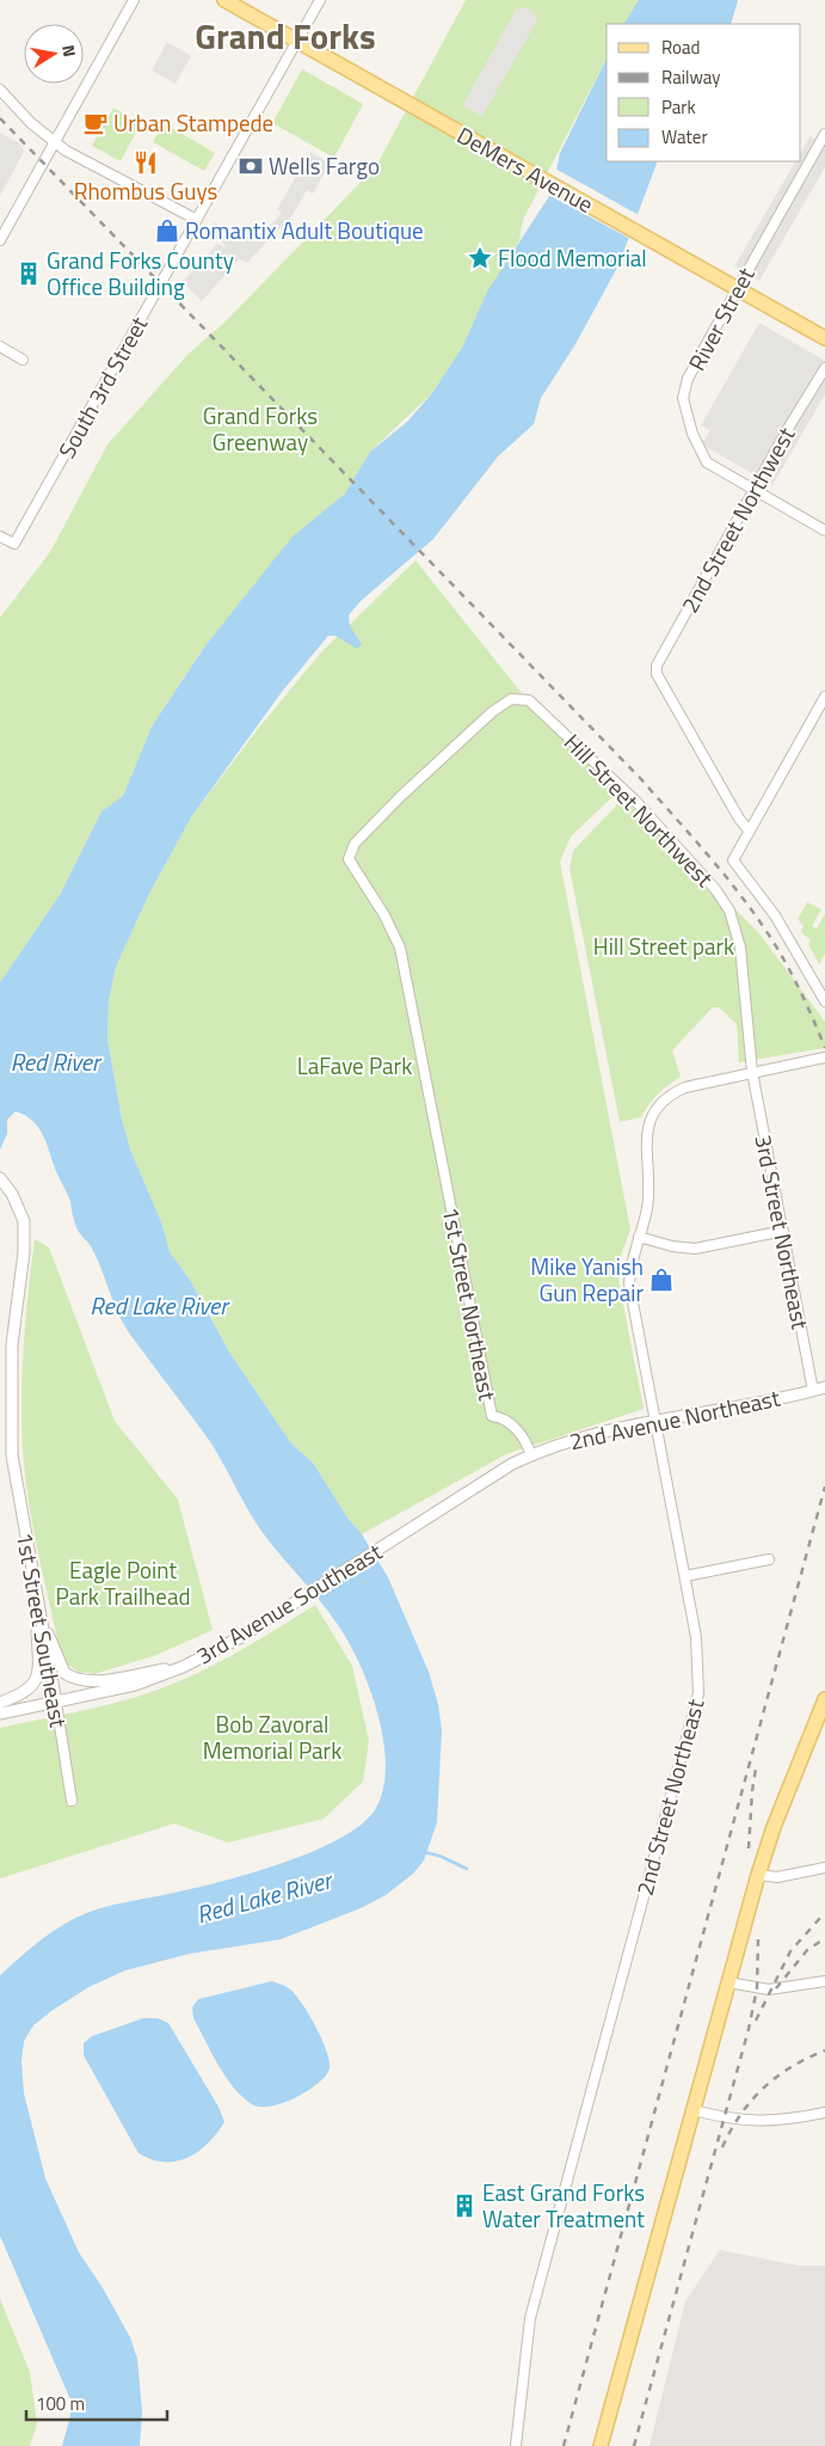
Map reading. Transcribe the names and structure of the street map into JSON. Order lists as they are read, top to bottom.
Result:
{
  "streets": {
    "main road": ["DeMers Avenue"],
    "street": [
      "River Street",
      "South 3rd Street",
      "2nd Street Northwest",
      "Hill Street Northwest",
      "3rd Street Northeast",
      "1st Street Northeast",
      "2nd Avenue Northeast",
      "3rd Avenue Southeast",
      "1st Street Southeast",
      "2nd Street Northeast"
    ]
  },
  "crossings": [
    ["DeMers Avenue", "River Street"],
    ["DeMers Avenue", "South 3rd Street"],
    ["River Street", "2nd Street Northwest"],
    ["Hill Street Northwest", "3rd Street Northeast"],
    ["Hill Street Northwest", "1st Street Northeast"],
    ["Hill Street Northwest", "2nd Street Northeast"],
    ["3rd Street Northeast", "2nd Avenue Northeast"],
    ["3rd Street Northeast", "2nd Street Northeast"],
    ["1st Street Northeast", "2nd Avenue Northeast"],
    ["2nd Avenue Northeast", "3rd Avenue Southeast"],
    ["2nd Avenue Northeast", "2nd Street Northeast"],
    ["3rd Avenue Southeast", "1st Street Southeast"]
  ],
  "districts": ["Grand Forks"],
  "water": ["Red River", "Red Lake River"],
  "parks": [
    "Grand Forks Greenway",
    "Hill Street park",
    "LaFave Park",
    "Eagle Point Park Trailhead",
    "Bob Zavoral Memorial Park"
  ],
  "places": {
    "cafe": ["Urban Stampede"],
    "restaurant": ["Rhombus Guys"],
    "bank": ["Wells Fargo"],
    "shop": ["Romantix Adult Boutique", "Mike Yanish Gun Repair"],
    "place": ["Flood Memorial"],
    "building": ["Grand Forks County Office Building", "East Grand Forks Water Treatment"]
  },
  "legend": [
    "Road",
    "Railway",
    "Park",
    "Water"
  ],
  "scale_bar": "100 m",
  "north": "right"
}
